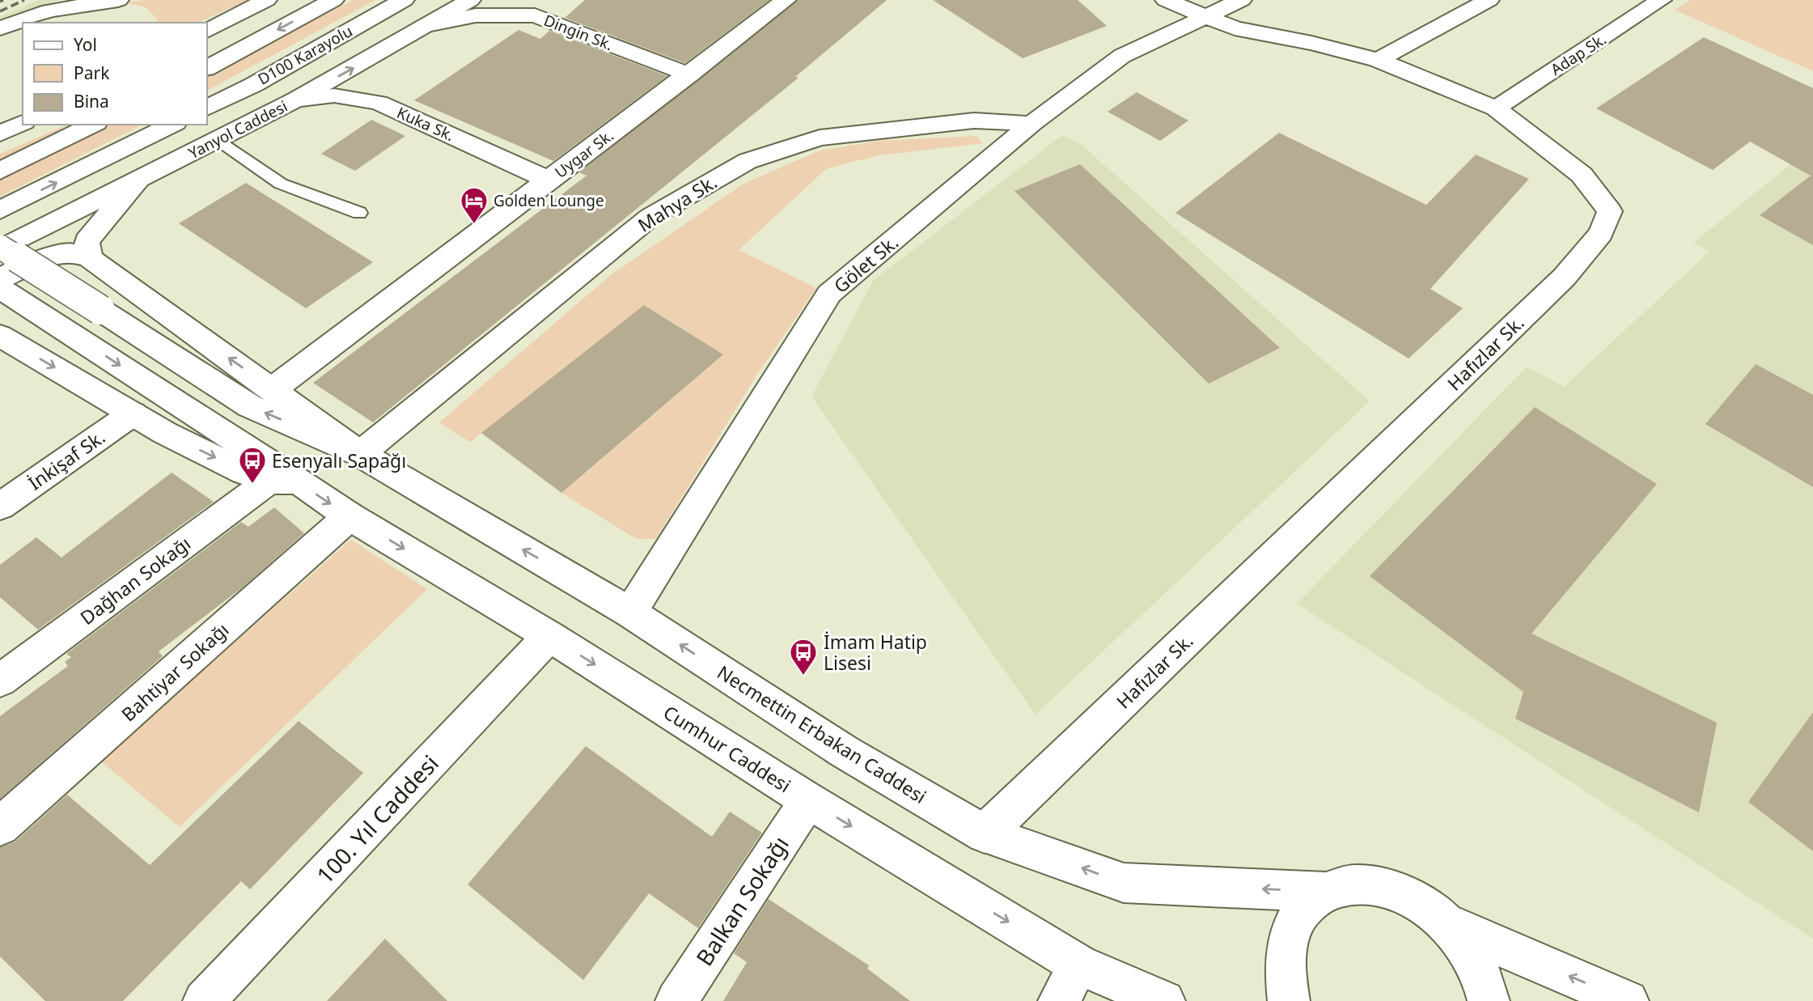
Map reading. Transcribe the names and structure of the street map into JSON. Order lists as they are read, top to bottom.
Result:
{
  "streets": {
    "main road": [
      "Dingin Sk.",
      "Adap Sk.",
      "D100 Karayolu",
      "Kuka Sk.",
      "Yanyol Caddesi",
      "Uygar Sk.",
      "Mahya Sk.",
      "Gölet Sk.",
      "Hafızlar Sk.",
      "İnkişaf Sk.",
      "Dağhan Sokağı",
      "Bahtiyar Sokağı",
      "Necmettin Erbakan Caddesi",
      "Cumhur Caddesi",
      "100. Yıl Caddesi",
      "Balkan Sokağı"
    ]
  },
  "crossings": [
    ["Dingin Sk.", "Yanyol Caddesi"],
    ["Dingin Sk.", "Uygar Sk."],
    ["Adap Sk.", "Hafızlar Sk."],
    ["Kuka Sk.", "Yanyol Caddesi"],
    ["Kuka Sk.", "Uygar Sk."],
    ["Mahya Sk.", "Gölet Sk."],
    ["Mahya Sk.", "Necmettin Erbakan Caddesi"],
    ["Gölet Sk.", "Hafızlar Sk."],
    ["Gölet Sk.", "Necmettin Erbakan Caddesi"],
    ["Hafızlar Sk.", "Necmettin Erbakan Caddesi"],
    ["Dağhan Sokağı", "Cumhur Caddesi"],
    ["Bahtiyar Sokağı", "Cumhur Caddesi"],
    ["Cumhur Caddesi", "100. Yıl Caddesi"],
    ["Cumhur Caddesi", "Balkan Sokağı"]
  ],
  "one_way": ["Necmettin Erbakan Caddesi", "Cumhur Caddesi"],
  "places": {
    "hotel": ["Golden Lounge"],
    "bus stop": ["Esenyalı Sapağı", "İmam Hatip Lisesi"]
  },
  "legend": ["Yol", "Park", "Bina"]
}
